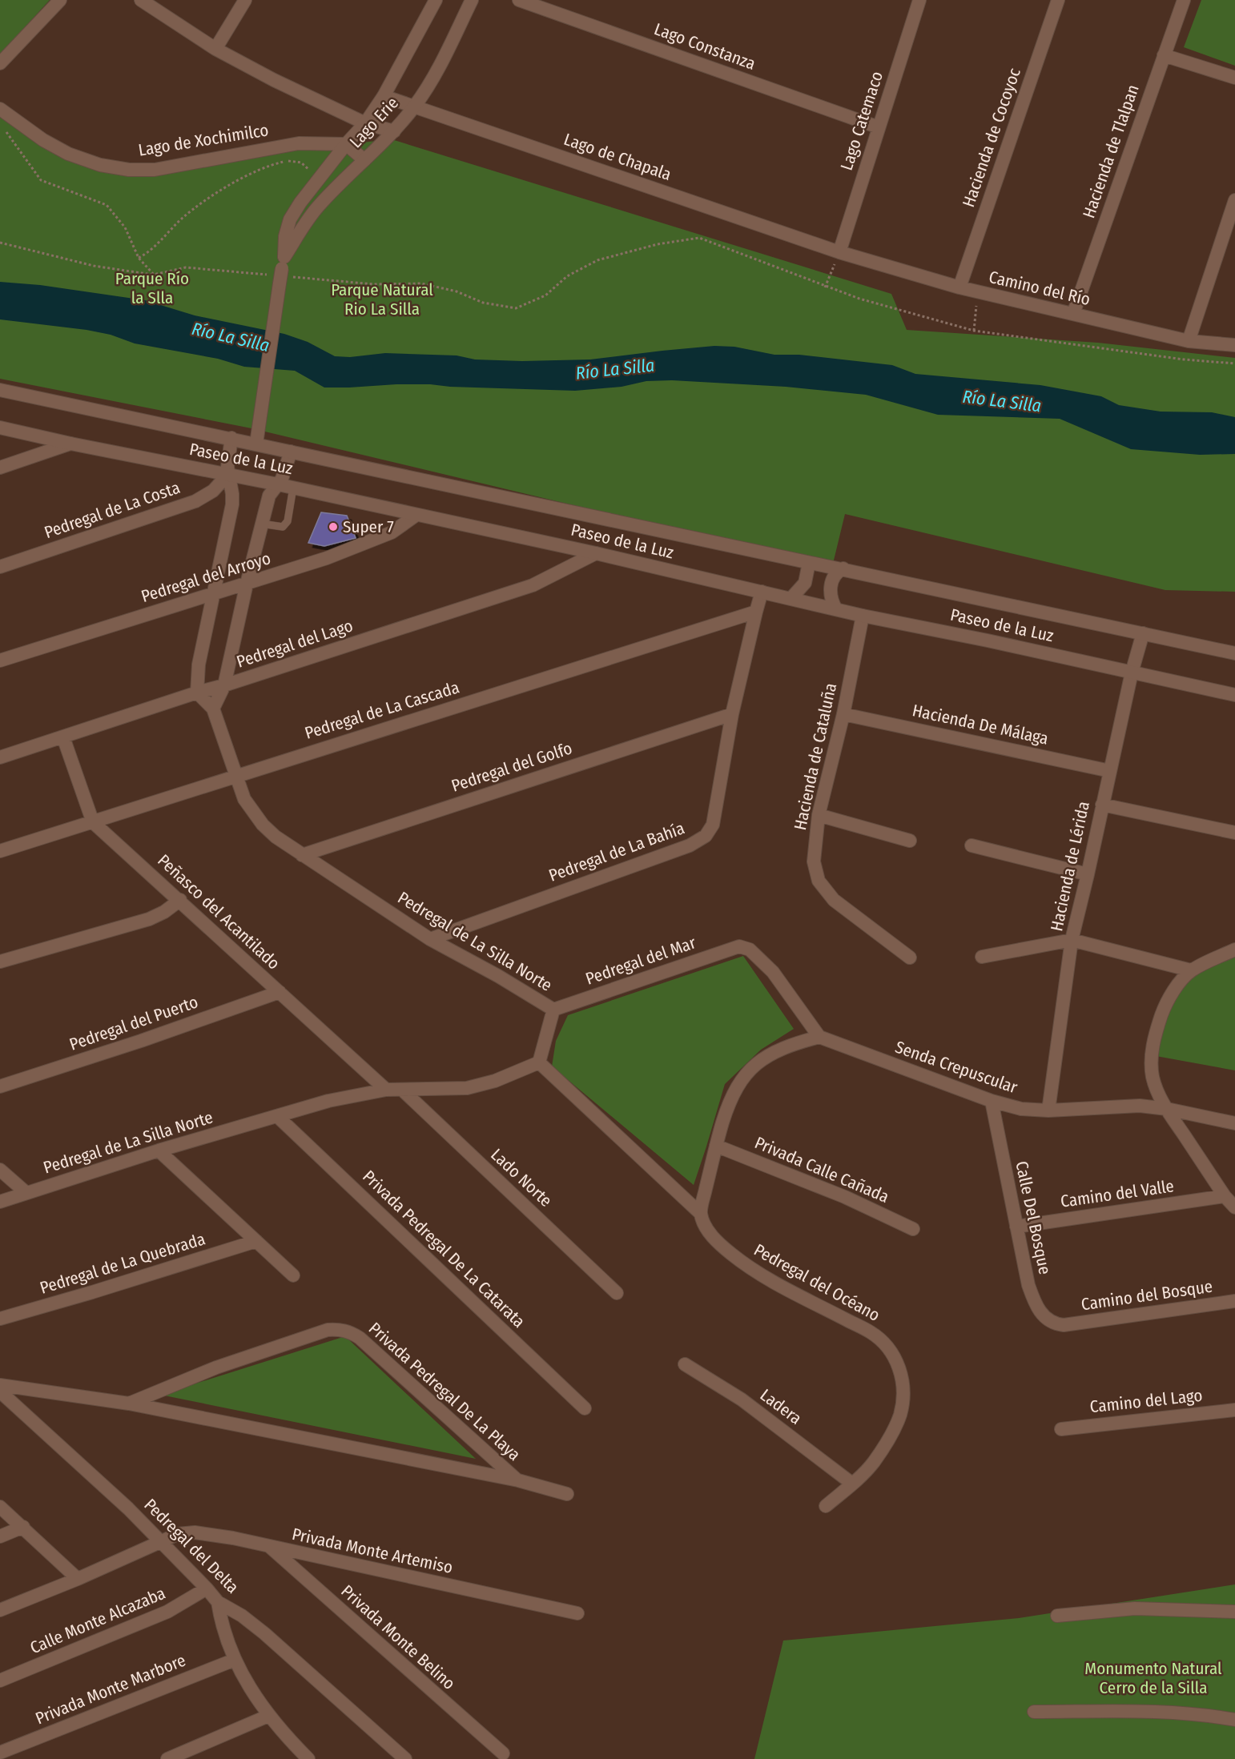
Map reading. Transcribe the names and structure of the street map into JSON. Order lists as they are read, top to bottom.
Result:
{
  "streets": {
    "street": [
      "Lago Constanza",
      "Lago Catemaco",
      "Lago Erie",
      "Hacienda de Cocoyoc",
      "Lago de Xochimilco",
      "Hacienda de Tlalpan",
      "Lago de Chapala",
      "Camino del Río",
      "Paseo de la Luz",
      "Pedregal de La Costa",
      "Pedregal del Arroyo",
      "Pedregal del Lago",
      "Pedregal de La Cascada",
      "Hacienda De Málaga",
      "Hacienda de Cataluña",
      "Pedregal del Golfo",
      "Pedregal de La Bahía",
      "Hacienda de Lérida",
      "Peñasco del Acantilado",
      "Pedregal de La Silla Norte",
      "Pedregal del Mar",
      "Pedregal del Puerto",
      "Senda Crepuscular",
      "Privada Calle Cañada",
      "Lado Norte",
      "Camino del Valle",
      "Calle Del Bosque",
      "Privada Pedregal De La Catarata",
      "Pedregal de La Quebrada",
      "Pedregal del Océano",
      "Camino del Bosque",
      "Privada Pedregal De La Playa",
      "Camino del Lago",
      "Ladera",
      "Pedregal del Delta",
      "Privada Monte Artemiso",
      "Calle Monte Alcazaba",
      "Privada Monte Belino",
      "Privada Monte Marbore"
    ]
  },
  "crossings": [
    ["Lago Constanza", "Lago Catemaco"],
    ["Lago Catemaco", "Lago de Chapala"],
    ["Lago Catemaco", "Camino del Río"],
    ["Lago Erie", "Lago de Xochimilco"],
    ["Lago Erie", "Lago de Chapala"],
    ["Hacienda de Cocoyoc", "Camino del Río"],
    ["Hacienda de Tlalpan", "Camino del Río"],
    ["Lago de Chapala", "Camino del Río"],
    ["Paseo de la Luz", "Pedregal de La Costa"],
    ["Paseo de la Luz", "Pedregal del Arroyo"],
    ["Paseo de la Luz", "Pedregal del Lago"],
    ["Paseo de la Luz", "Hacienda de Cataluña"],
    ["Paseo de la Luz", "Hacienda de Lérida"],
    ["Pedregal del Lago", "Peñasco del Acantilado"],
    ["Pedregal del Lago", "Pedregal de La Silla Norte"],
    ["Pedregal de La Cascada", "Pedregal de La Bahía"],
    ["Pedregal de La Cascada", "Peñasco del Acantilado"],
    ["Pedregal de La Cascada", "Pedregal de La Silla Norte"],
    ["Hacienda De Málaga", "Hacienda de Cataluña"],
    ["Hacienda De Málaga", "Hacienda de Lérida"],
    ["Pedregal del Golfo", "Pedregal de La Bahía"],
    ["Pedregal del Golfo", "Pedregal de La Silla Norte"],
    ["Pedregal de La Bahía", "Pedregal de La Silla Norte"],
    ["Hacienda de Lérida", "Senda Crepuscular"],
    ["Peñasco del Acantilado", "Pedregal de La Silla Norte"],
    ["Peñasco del Acantilado", "Pedregal del Puerto"],
    ["Pedregal de La Silla Norte", "Pedregal del Mar"],
    ["Pedregal de La Silla Norte", "Lado Norte"],
    ["Pedregal de La Silla Norte", "Privada Pedregal De La Catarata"],
    ["Pedregal de La Silla Norte", "Pedregal del Océano"],
    ["Pedregal del Mar", "Senda Crepuscular"],
    ["Senda Crepuscular", "Calle Del Bosque"],
    ["Camino del Valle", "Calle Del Bosque"],
    ["Calle Del Bosque", "Camino del Bosque"],
    ["Pedregal del Océano", "Ladera"],
    ["Pedregal del Delta", "Privada Monte Artemiso"],
    ["Pedregal del Delta", "Calle Monte Alcazaba"],
    ["Privada Monte Artemiso", "Privada Monte Belino"]
  ],
  "water": ["Río La Silla"],
  "parks": ["Parque Río la Slla", "Parque Natural Rio La Silla", "Monumento Natural Cerro de la Silla"],
  "places": ["Super 7"]
}
